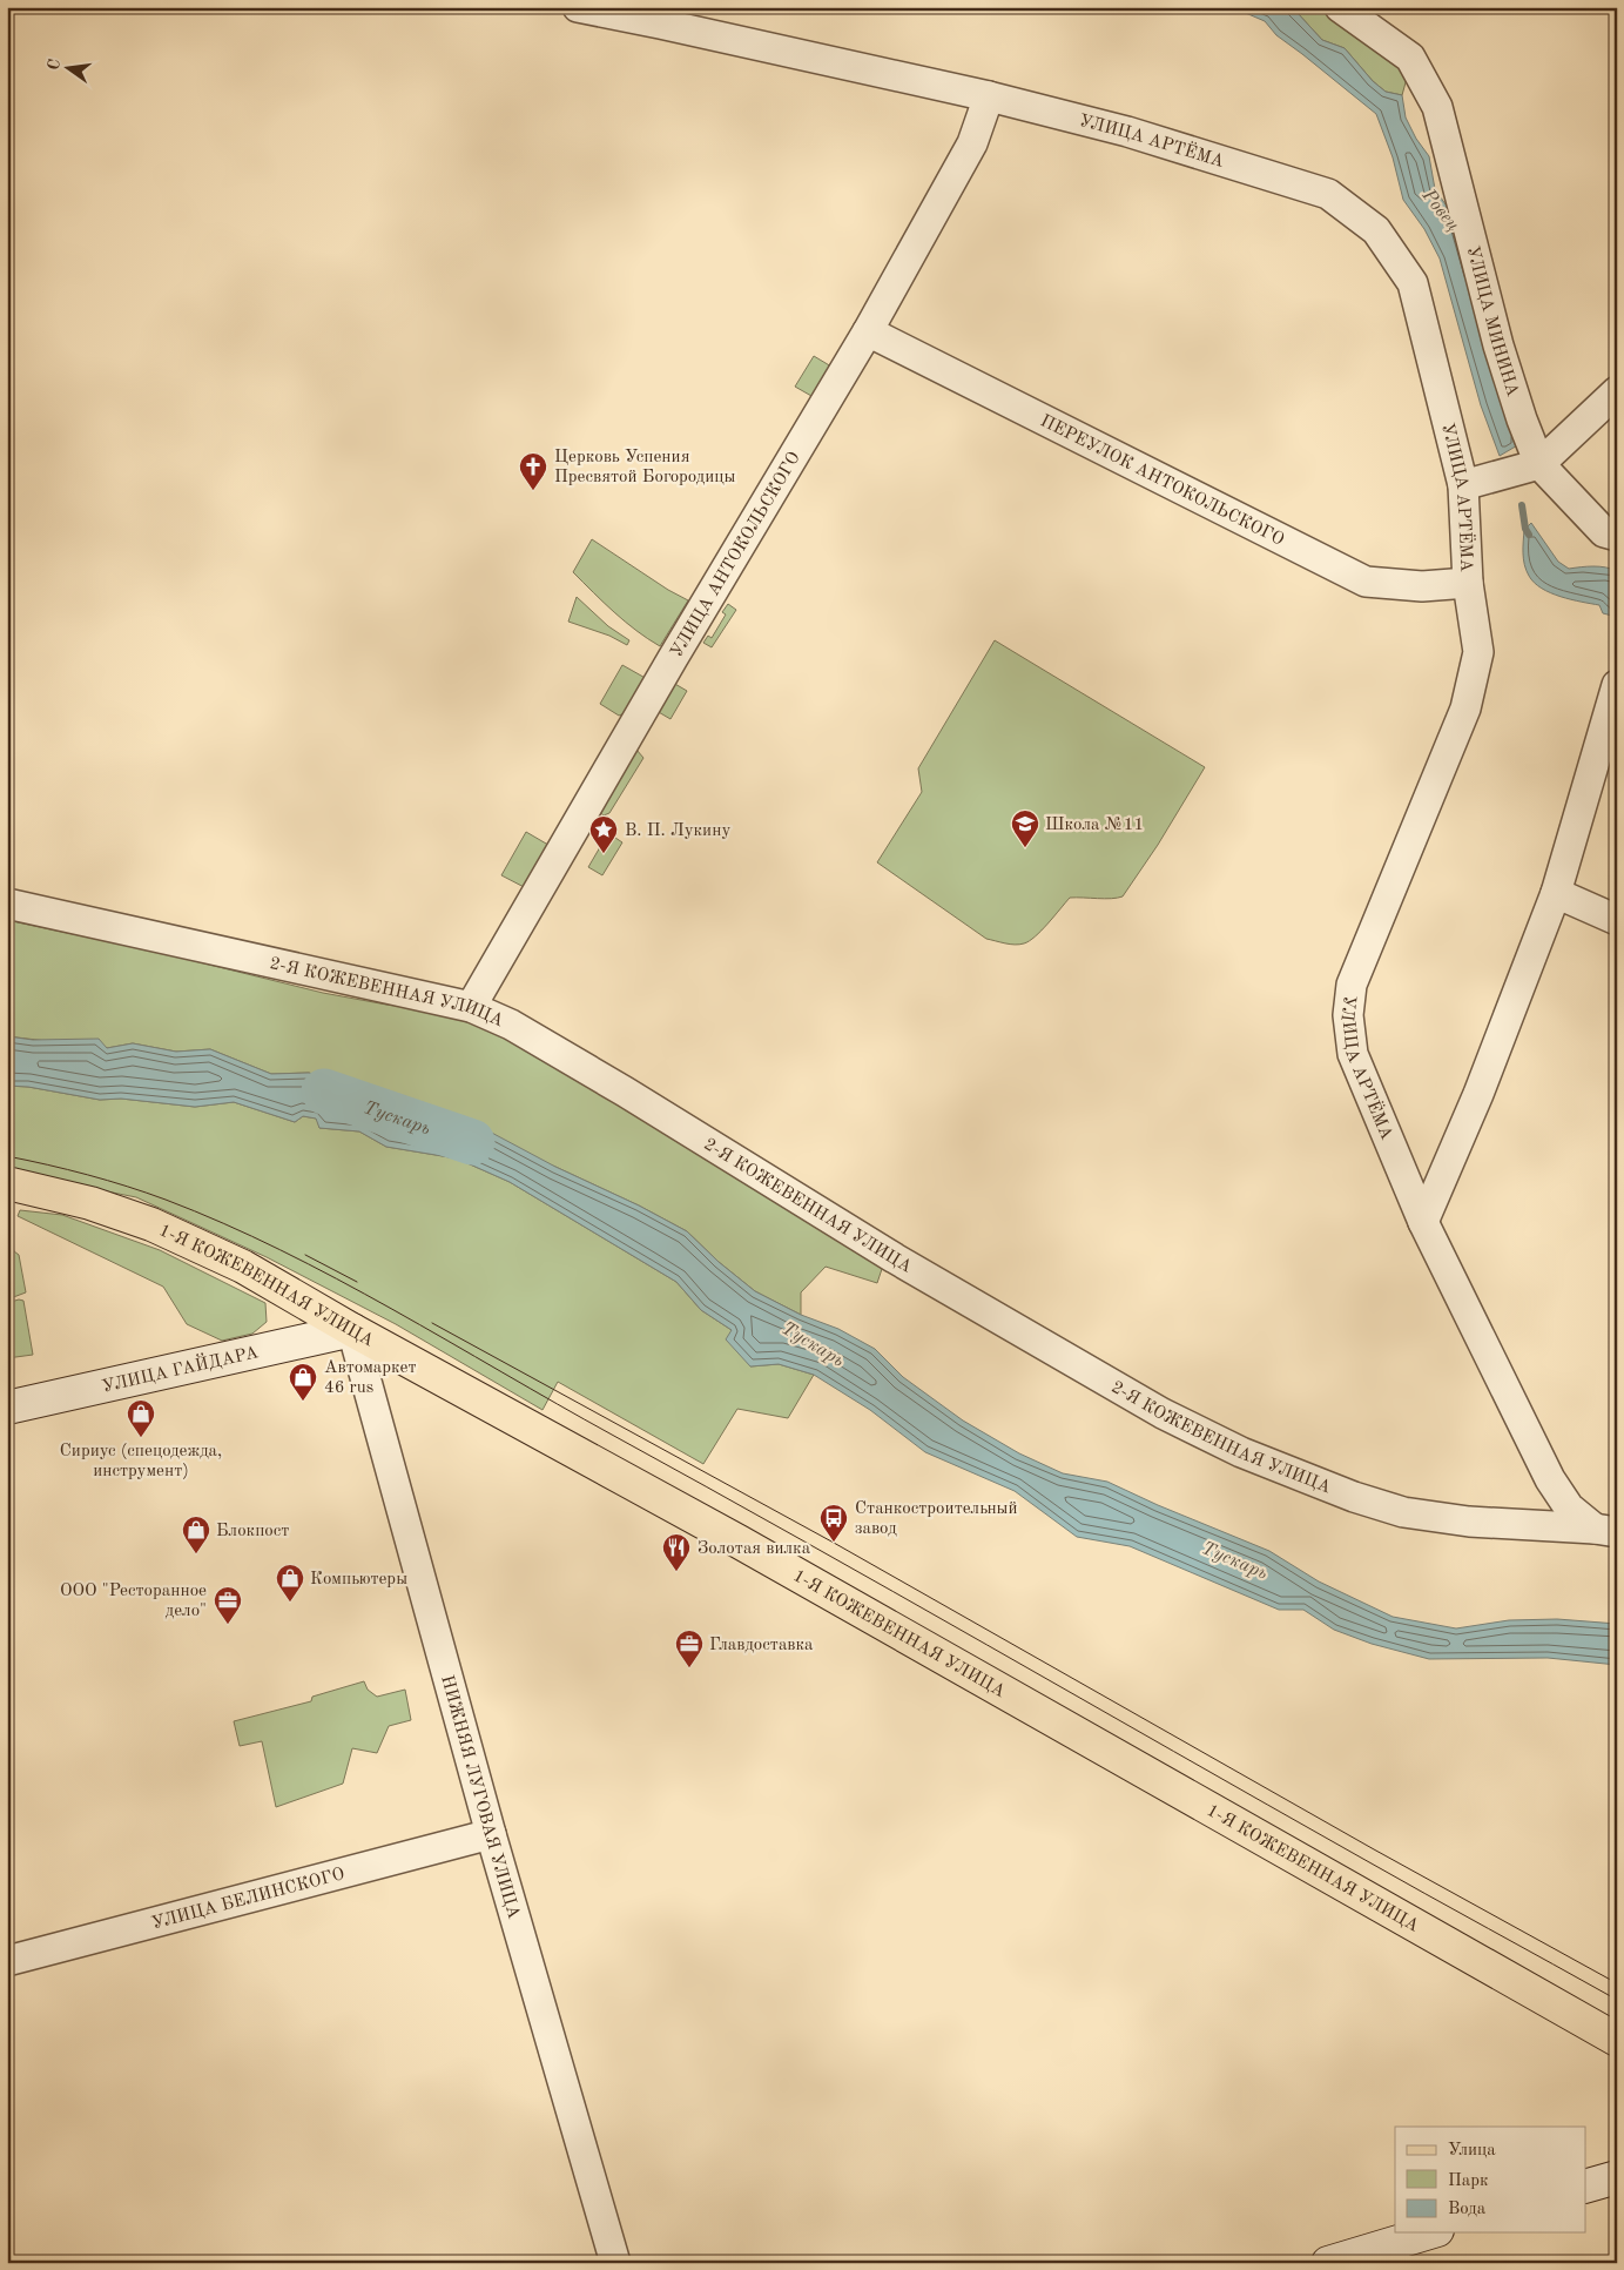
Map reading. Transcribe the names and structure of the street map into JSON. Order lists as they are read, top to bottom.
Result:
{
  "streets": {
    "main road": ["1-Я КОЖЕВЕННАЯ УЛИЦА"],
    "street": [
      "УЛИЦА АРТЁМА",
      "УЛИЦА МИНИНА",
      "ПЕРЕУЛОК АНТОКОЛЬСКОГО",
      "УЛИЦА АНТОКОЛЬСКОГО",
      "2-Я КОЖЕВЕННАЯ УЛИЦА",
      "УЛИЦА ГАЙДАРА",
      "НИЖНЯЯ ЛУГОВАЯ УЛИЦА",
      "УЛИЦА БЕЛИНСКОГО"
    ]
  },
  "crossings": [
    ["УЛИЦА АРТЁМА", "ПЕРЕУЛОК АНТОКОЛЬСКОГО"],
    ["УЛИЦА АРТЁМА", "УЛИЦА АНТОКОЛЬСКОГО"],
    ["УЛИЦА АРТЁМА", "2-Я КОЖЕВЕННАЯ УЛИЦА"],
    ["ПЕРЕУЛОК АНТОКОЛЬСКОГО", "УЛИЦА АНТОКОЛЬСКОГО"],
    ["УЛИЦА АНТОКОЛЬСКОГО", "2-Я КОЖЕВЕННАЯ УЛИЦА"],
    ["1-Я КОЖЕВЕННАЯ УЛИЦА", "УЛИЦА ГАЙДАРА"],
    ["1-Я КОЖЕВЕННАЯ УЛИЦА", "НИЖНЯЯ ЛУГОВАЯ УЛИЦА"],
    ["УЛИЦА ГАЙДАРА", "НИЖНЯЯ ЛУГОВАЯ УЛИЦА"],
    ["НИЖНЯЯ ЛУГОВАЯ УЛИЦА", "УЛИЦА БЕЛИНСКОГО"]
  ],
  "water": ["Ровец", "Тускарь"],
  "places": {
    "church": ["Церковь Успения Пресвятой Богородицы"],
    "school or university": ["Школа №11"],
    "place": ["В. П. Лукину"],
    "shop": [
      "Автомаркет 46 rus",
      "Сириус (спецодежда, инструмент)",
      "Блокпост",
      "Компьютеры"
    ],
    "bus stop": ["Станкостроительный завод"],
    "restaurant": ["Золотая вилка"],
    "office": ["ООО \"Ресторанное дело\"", "Главдоставка"]
  },
  "legend": ["Улица", "Парк", "Вода"],
  "north": "left"
}
